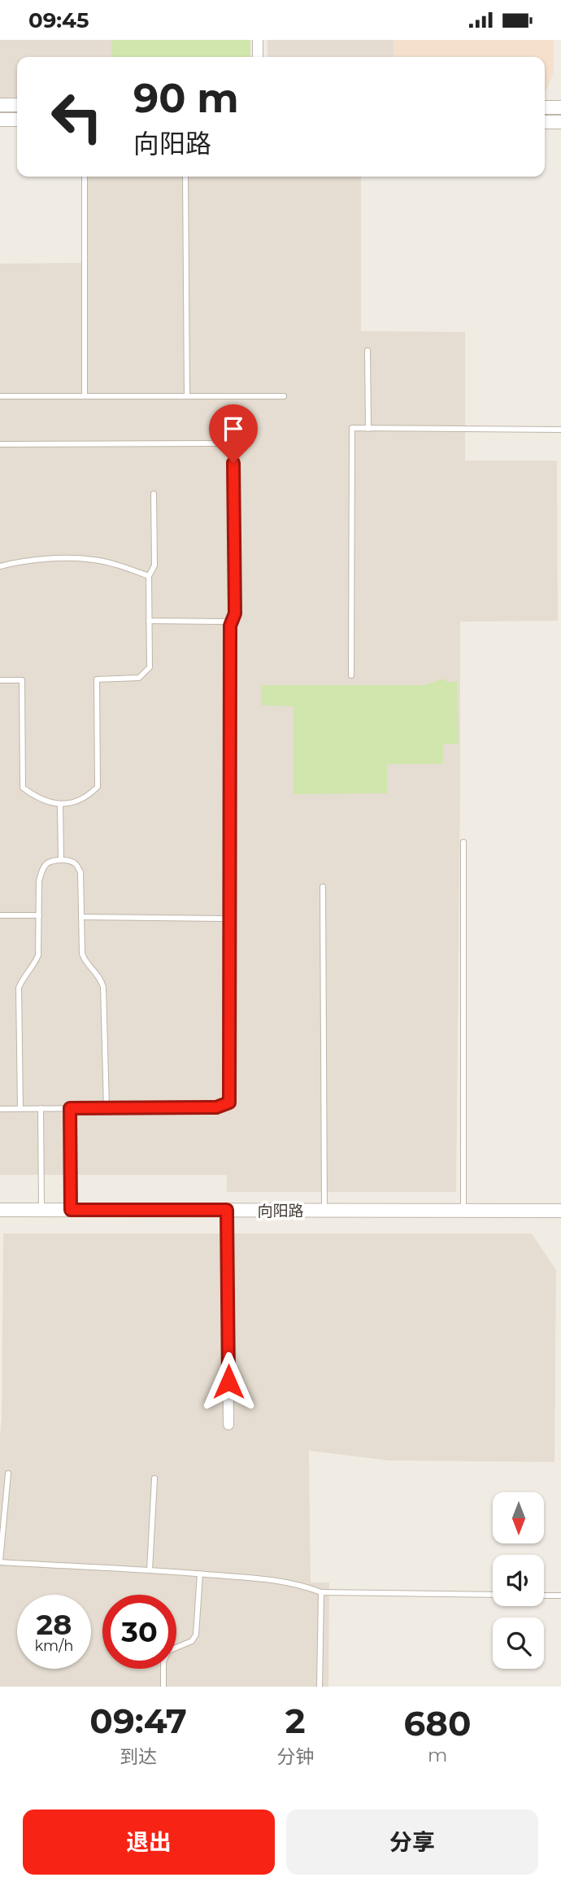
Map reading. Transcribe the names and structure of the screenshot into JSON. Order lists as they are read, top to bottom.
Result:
{
  "streets": {
    "street": ["向阳路"]
  },
  "north": "bottom",
  "page": {
    "status": "09:45",
    "turn": ["90 m", "向阳路"],
    "speed": "28 km/h",
    "limit": "30",
    "eta": [
      "09:47",
      "到达",
      "2",
      "分钟",
      "680",
      "m"
    ],
    "buttons": ["退出", "分享"]
  }
}
